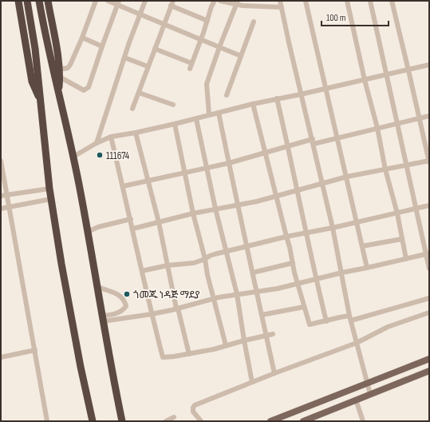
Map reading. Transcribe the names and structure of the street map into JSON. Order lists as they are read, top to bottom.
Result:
{
  "places": ["111674", "ጎመጁ ነዳጅ ማደያ"],
  "scale_bar": "100 m"
}
